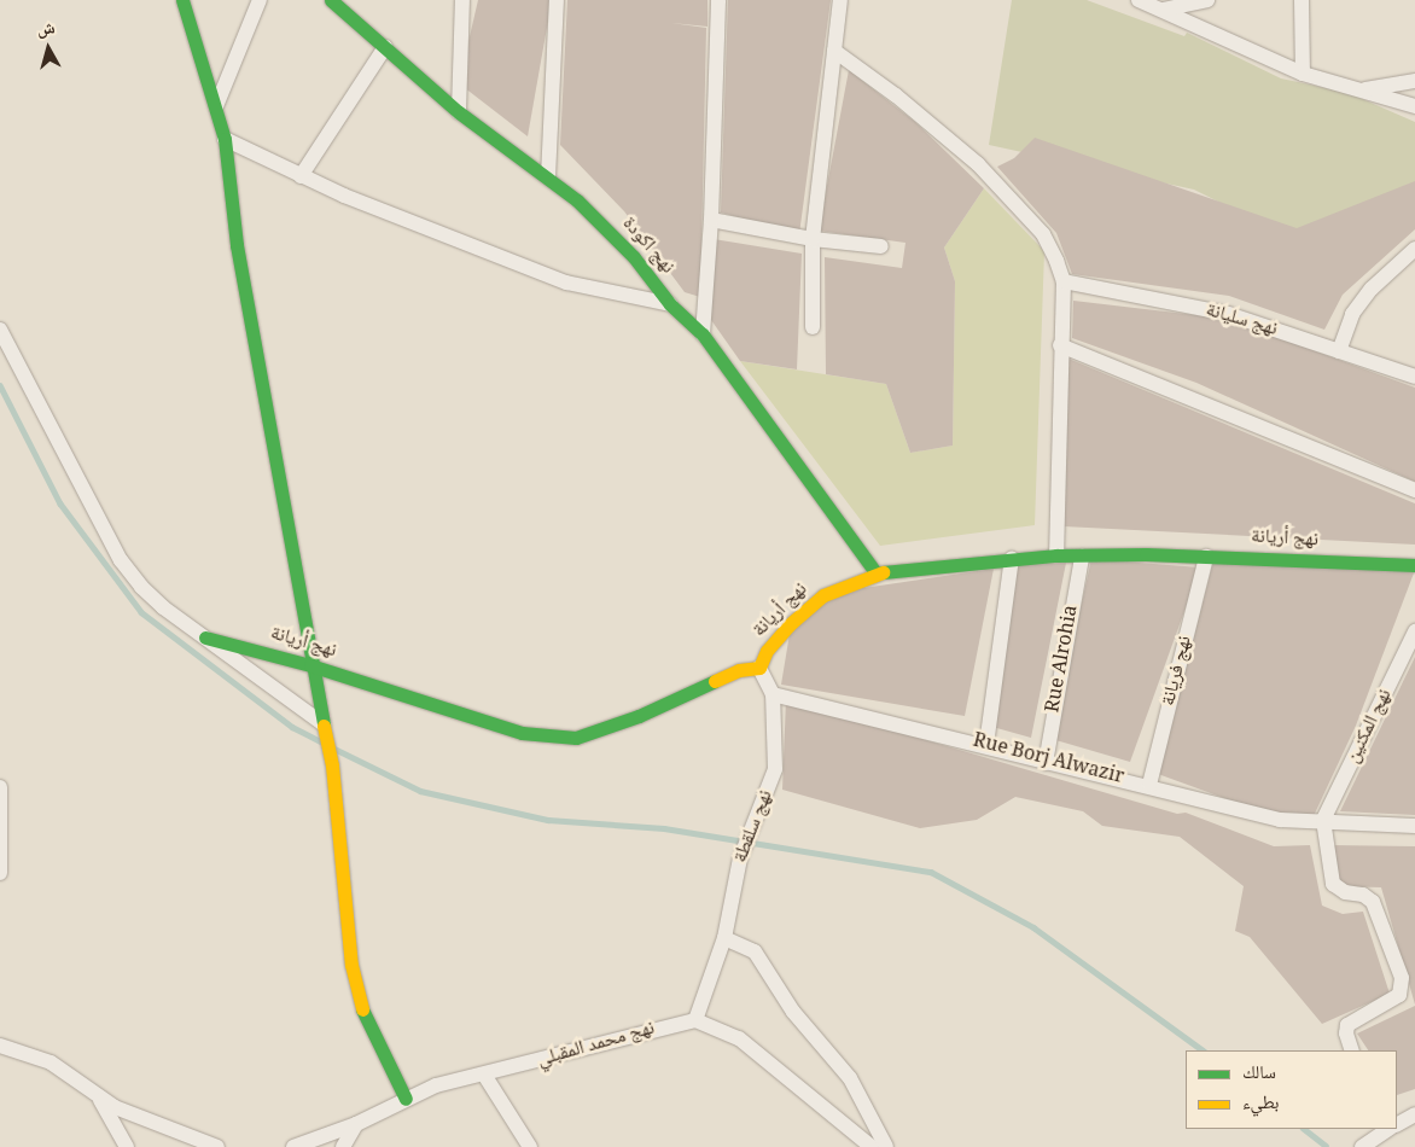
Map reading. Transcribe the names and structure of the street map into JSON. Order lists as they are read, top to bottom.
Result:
{
  "streets": {
    "street": [
      "نهج اكودة",
      "نهج سليانة",
      "نهج أريانة",
      "Rue Alrohia",
      "نهج فريانة",
      "نهج المكنين",
      "Rue Borj Alwazir",
      "نهج سلقطة",
      "نهج محمد المقبلي"
    ]
  },
  "crossings": [
    ["نهج اكودة", "نهج أريانة"],
    ["نهج أريانة", "Rue Alrohia"],
    ["نهج أريانة", "نهج فريانة"],
    ["نهج أريانة", "نهج سلقطة"],
    ["Rue Alrohia", "Rue Borj Alwazir"],
    ["نهج فريانة", "Rue Borj Alwazir"],
    ["نهج المكنين", "Rue Borj Alwazir"],
    ["Rue Borj Alwazir", "نهج سلقطة"],
    ["نهج سلقطة", "نهج محمد المقبلي"]
  ],
  "legend": ["سالك", "بطيء"],
  "north": "top"
}
